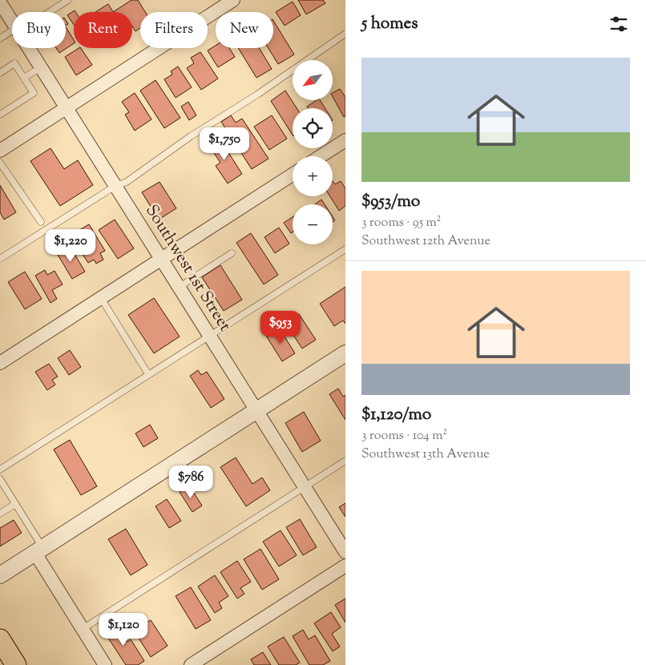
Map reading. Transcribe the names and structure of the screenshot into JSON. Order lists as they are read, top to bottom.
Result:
{
  "streets": {
    "street": ["Southwest 1st Street"]
  },
  "north": "bottom left",
  "page": {
    "heading": "5 homes",
    "chip": [
      "Buy",
      "Rent",
      "Filters",
      "New"
    ],
    "list": [
      {
        "name": "$953/mo",
        "note": "3 rooms · 95 m² · Southwest 12th Avenue"
      },
      {
        "name": "$1,120/mo",
        "note": "3 rooms · 104 m² · Southwest 13th Avenue"
      }
    ],
    "map_buttons": ["+", "−"],
    "price": [
      "$1,750",
      "$1,220",
      "$953",
      "$786",
      "$1,120"
    ]
  }
}
